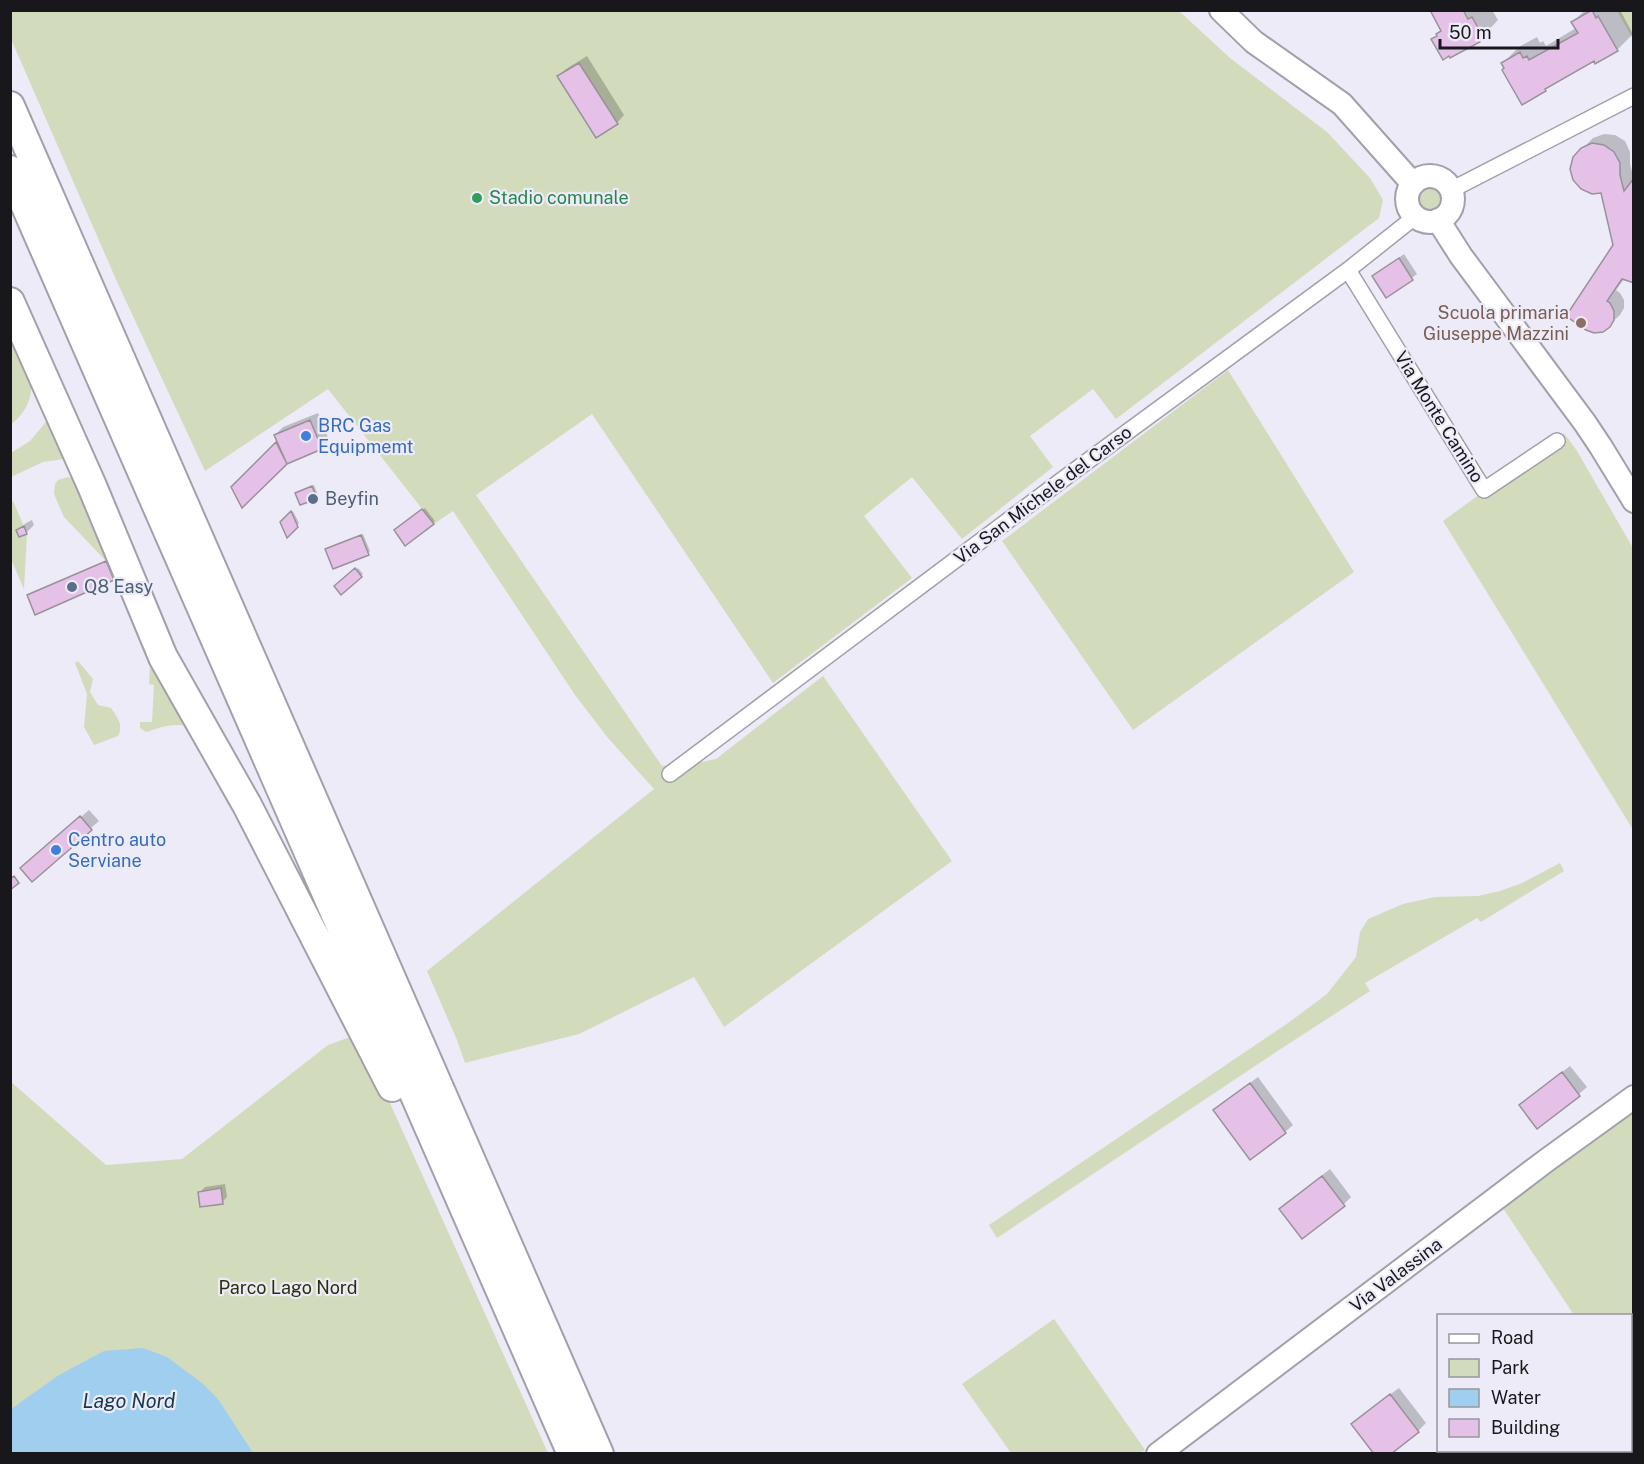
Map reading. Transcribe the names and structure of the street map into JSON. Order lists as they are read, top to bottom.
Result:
{
  "streets": {
    "street": ["Via Monte Camino", "Via San Michele del Carso", "Via Valassina"]
  },
  "crossings": [
    ["Via Monte Camino", "Via San Michele del Carso"]
  ],
  "water": ["Lago Nord"],
  "parks": ["Parco Lago Nord"],
  "places": [
    "Stadio comunale",
    "Scuola primaria Giuseppe Mazzini",
    "BRC Gas Equipmemt",
    "Beyfin",
    "Q8 Easy",
    "Centro auto Serviane"
  ],
  "legend": [
    "Road",
    "Park",
    "Water",
    "Building"
  ],
  "scale_bar": "50 m"
}
